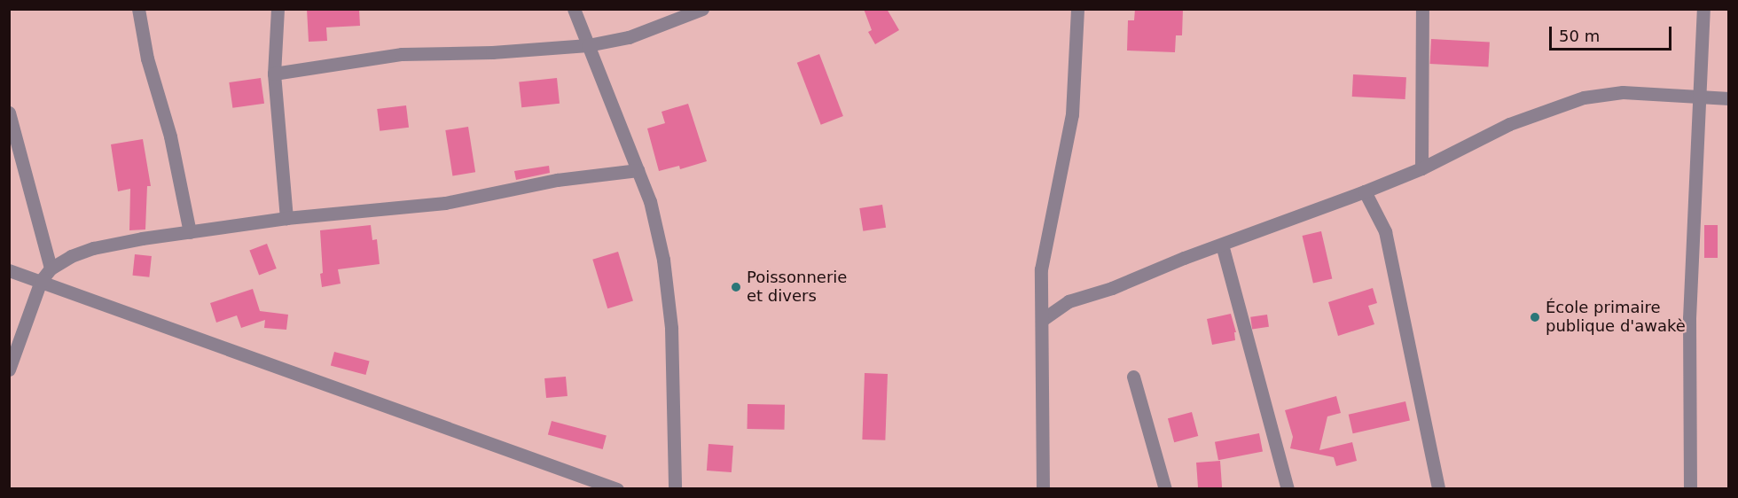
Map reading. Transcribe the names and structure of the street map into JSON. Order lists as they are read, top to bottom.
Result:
{
  "places": ["Poissonnerie et divers", "École primaire publique d'awakè"],
  "scale_bar": "50 m"
}
